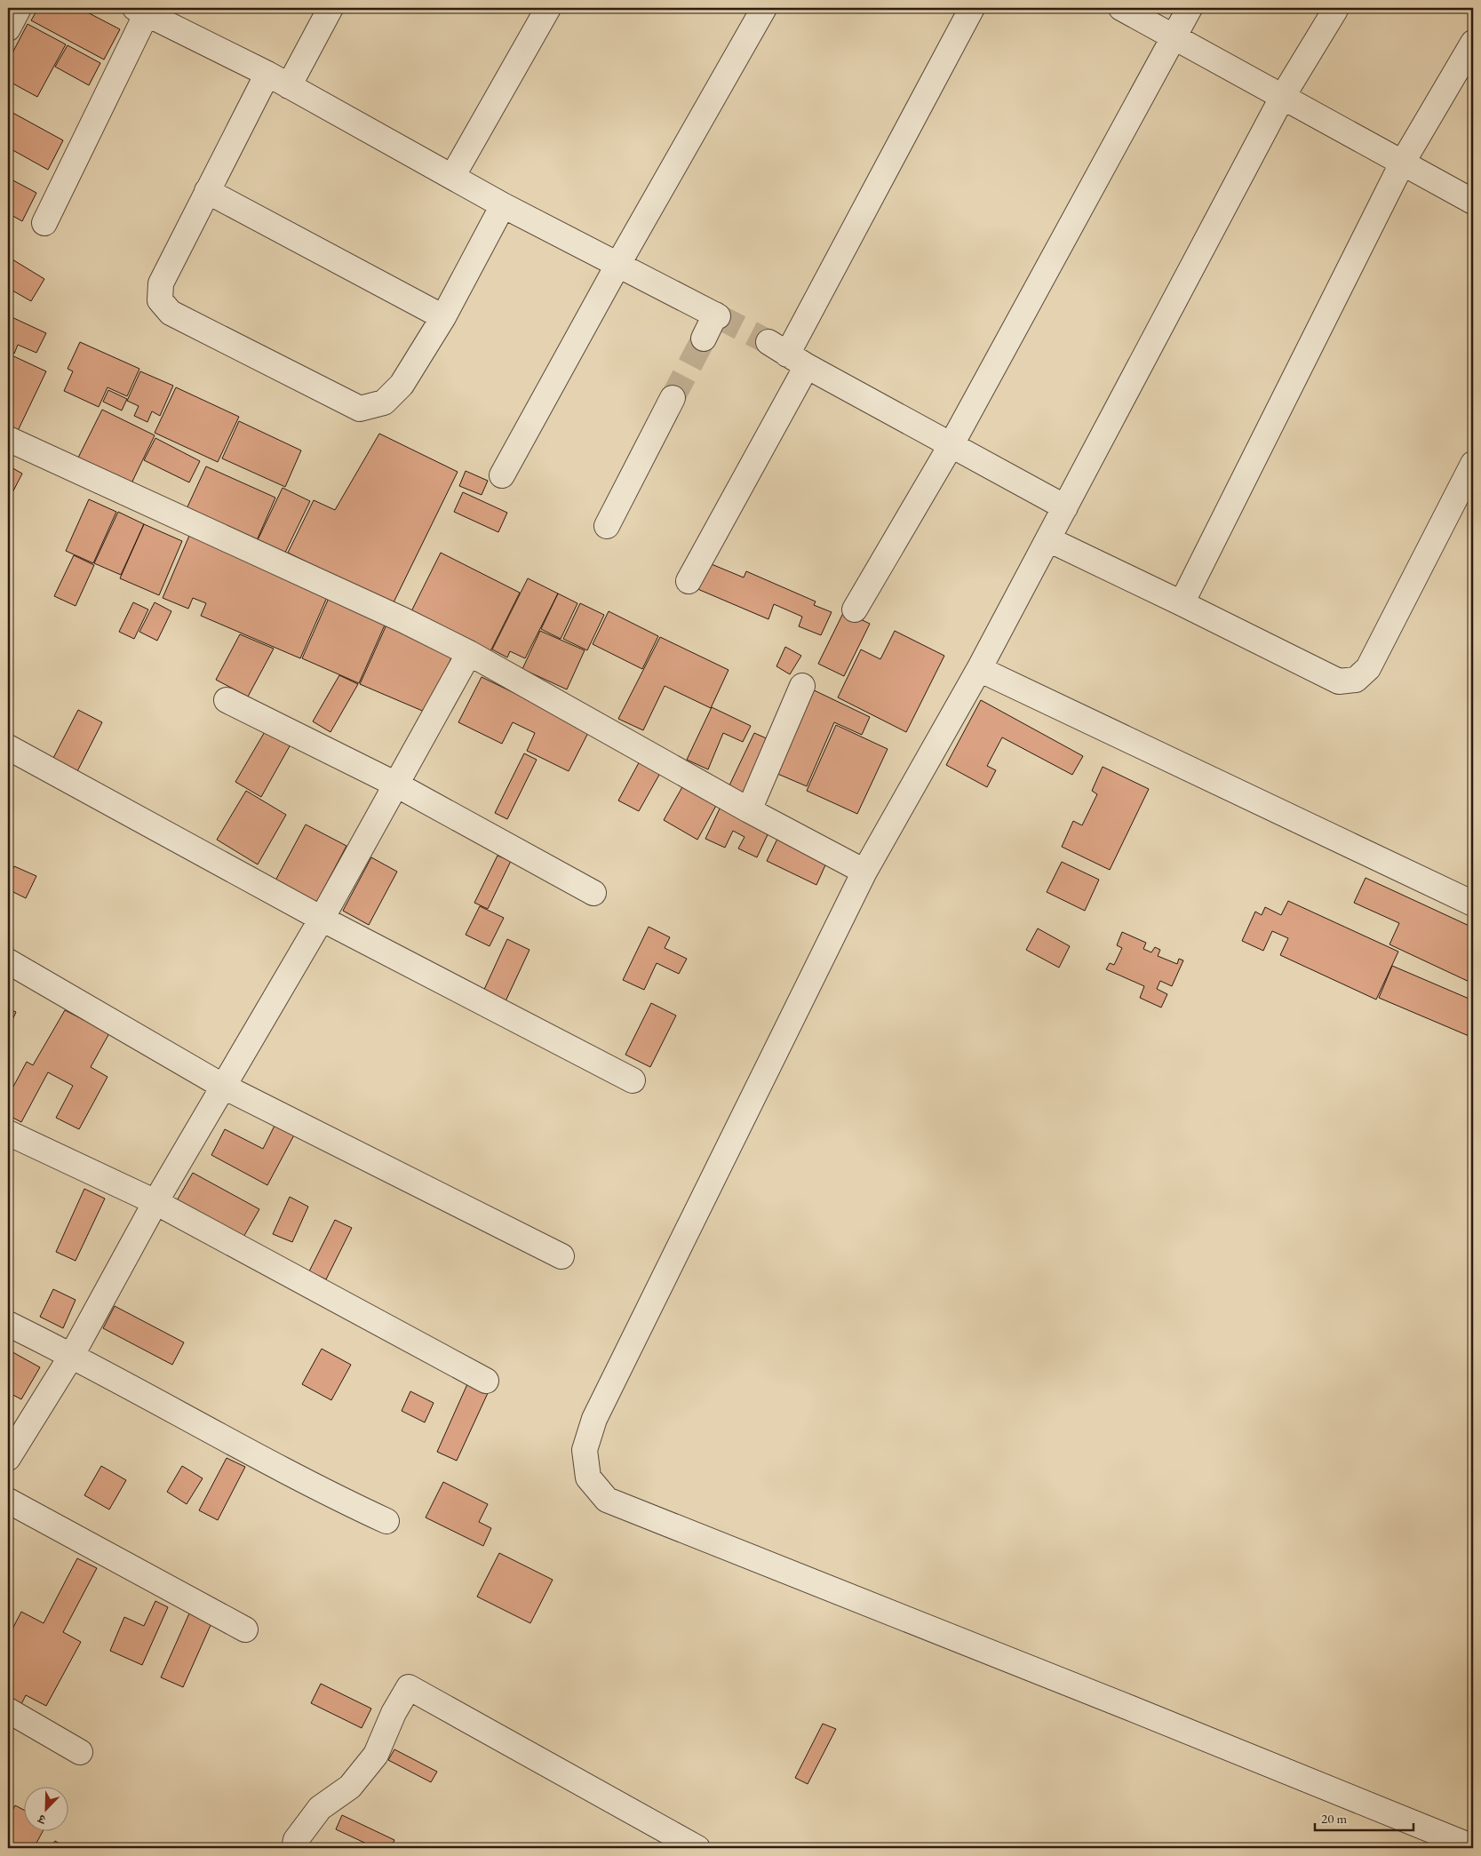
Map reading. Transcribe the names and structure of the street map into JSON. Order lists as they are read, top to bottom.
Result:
{
  "scale_bar": "20 m",
  "north": "bottom left"
}
